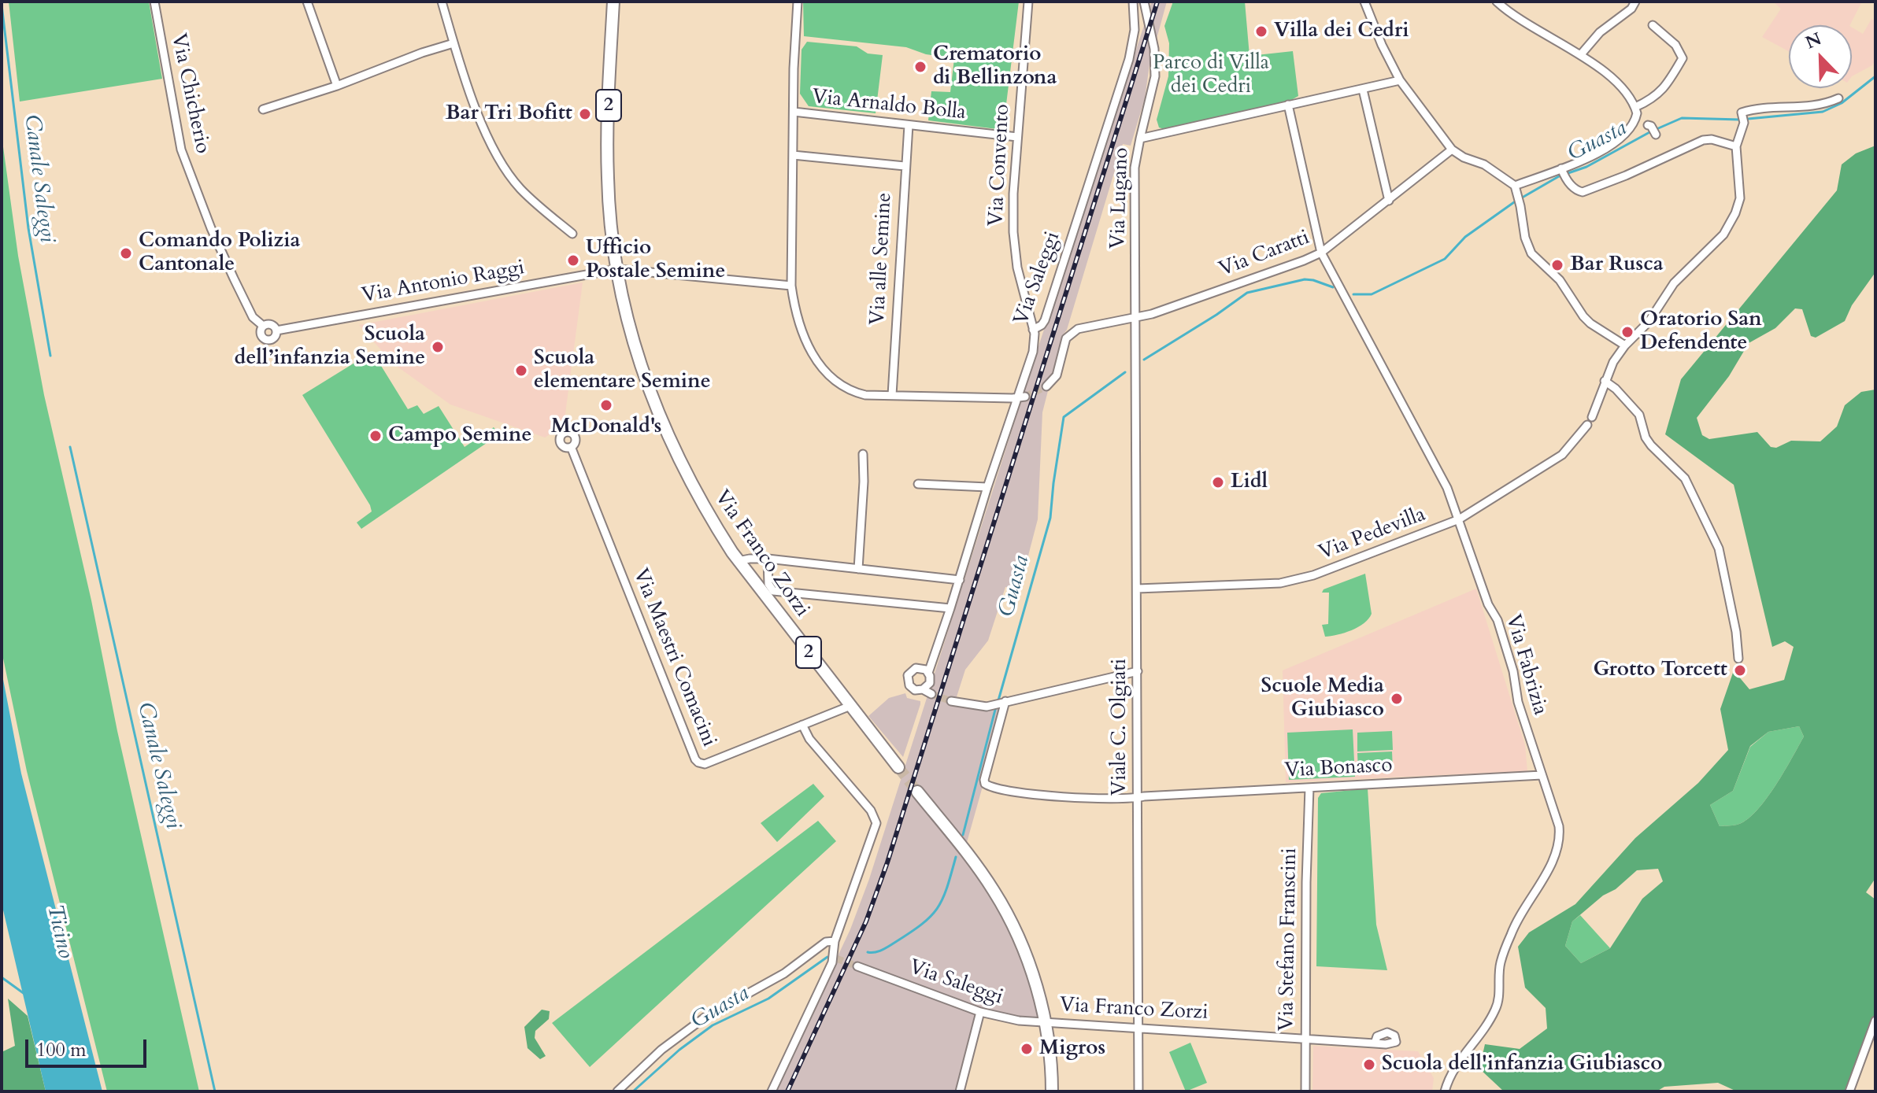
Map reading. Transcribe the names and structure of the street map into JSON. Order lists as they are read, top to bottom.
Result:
{
  "streets": {
    "main road": ["2", "Via Franco Zorzi"],
    "street": [
      "Via Chicherio",
      "Via Arnaldo Bolla",
      "Via Convento",
      "Via Lugano",
      "Via Caratti",
      "Via alle Semine",
      "Via Saleggi",
      "Via Antonio Raggi",
      "Via Pedevilla",
      "Via Maestri Comacini",
      "Via Fabrizia",
      "Viale C. Olgiati",
      "Via Bonasco",
      "Via Stefano Franscini"
    ]
  },
  "crossings": [
    ["Via Chicherio", "Via Antonio Raggi"],
    ["Via Arnaldo Bolla", "Via Convento"],
    ["Via Arnaldo Bolla", "Via alle Semine"],
    ["Via Convento", "Via Saleggi"],
    ["Via Lugano", "Via Caratti"],
    ["Via Lugano", "Viale C. Olgiati"],
    ["Via Caratti", "Via Fabrizia"],
    ["Via Saleggi", "Via Franco Zorzi"],
    ["Via Antonio Raggi", "Via Franco Zorzi"],
    ["Via Pedevilla", "Via Fabrizia"],
    ["Via Pedevilla", "Viale C. Olgiati"],
    ["Via Franco Zorzi", "Via Maestri Comacini"],
    ["Via Franco Zorzi", "Viale C. Olgiati"],
    ["Via Franco Zorzi", "Via Stefano Franscini"],
    ["Via Fabrizia", "Via Bonasco"],
    ["Viale C. Olgiati", "Via Bonasco"],
    ["Via Bonasco", "Via Stefano Franscini"]
  ],
  "water": ["Guasta", "Canale Saleggi", "Ticino"],
  "parks": ["Parco di Villa dei Cedri"],
  "places": [
    "Villa dei Cedri",
    "Crematorio di Bellinzona",
    "Bar Tri Bofitt",
    "Comando Polizia Cantonale",
    "Ufficio Postale Semine",
    "Bar Rusca",
    "Oratorio San Defendente",
    "Scuola dell’infanzia Semine",
    "Scuola elementare Semine",
    "McDonald's",
    "Campo Semine",
    "Lidl",
    "Grotto Torcett",
    "Scuole Media Giubiasco",
    "Migros",
    "Scuola dell'infanzia Giubiasco"
  ],
  "scale_bar": "100 m",
  "north": "top left"
}
